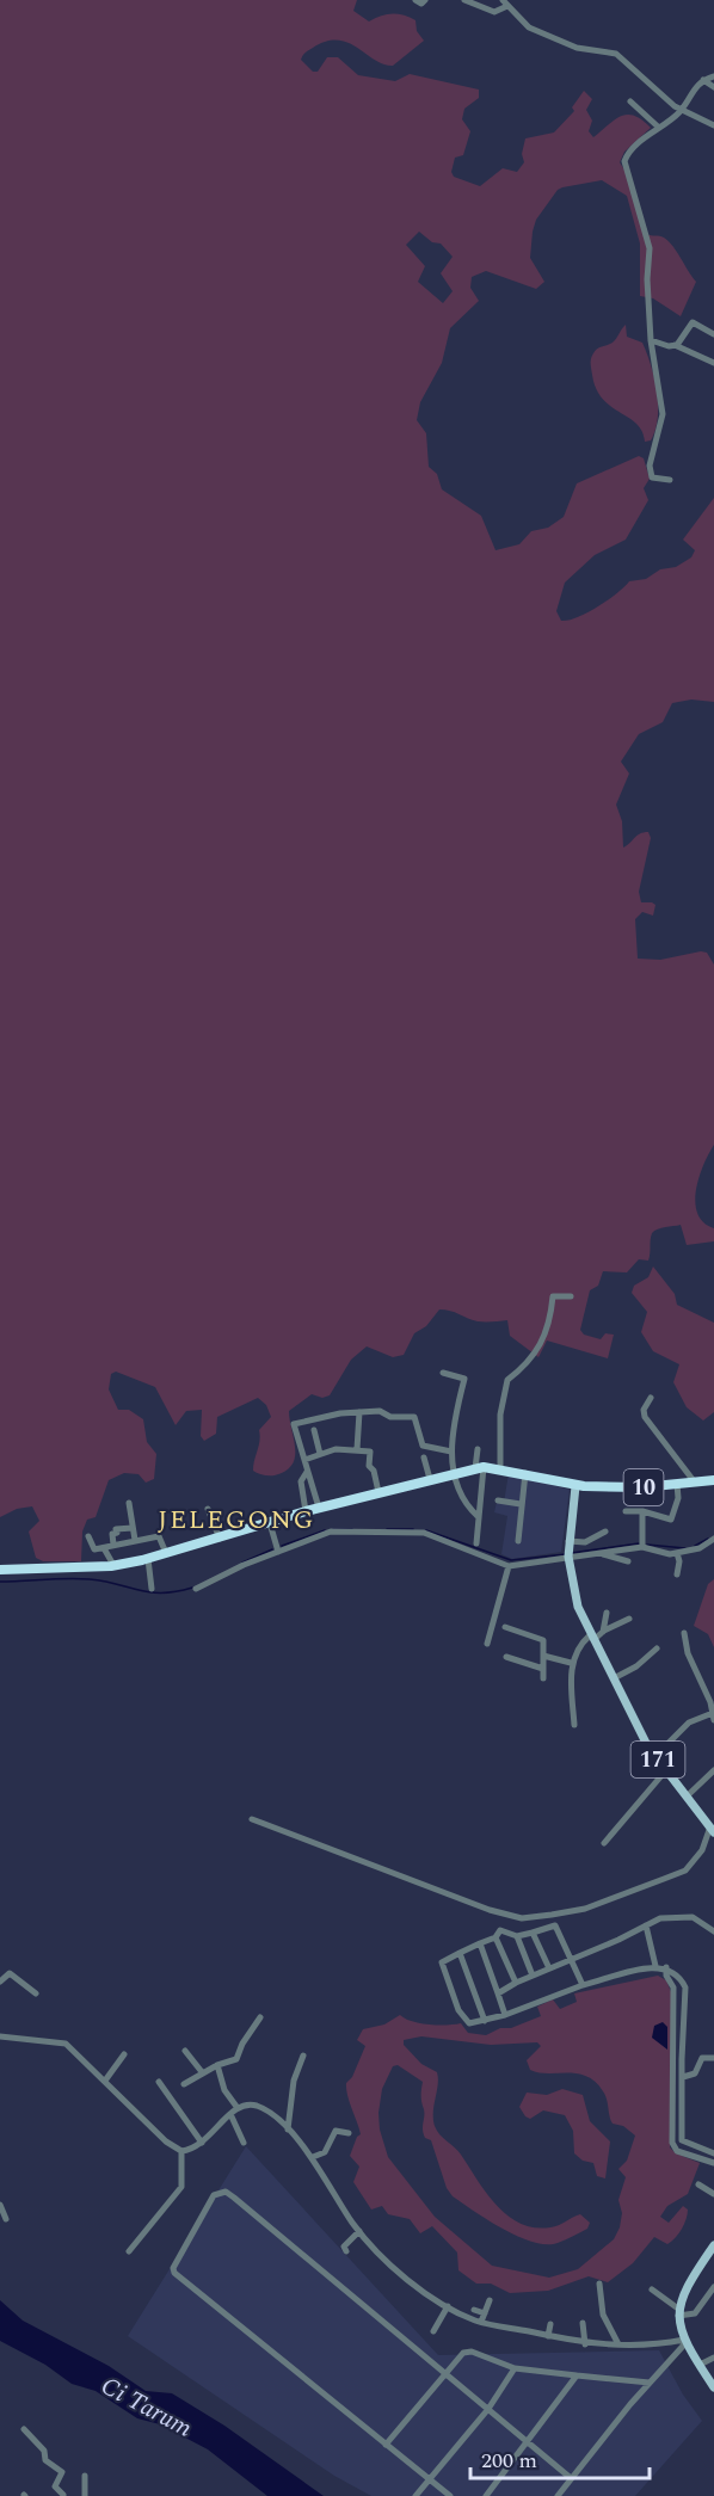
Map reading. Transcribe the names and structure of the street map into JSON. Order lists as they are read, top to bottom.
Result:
{
  "streets": {
    "highway": ["10"],
    "main road": ["171"]
  },
  "crossings": [
    ["10", "171"]
  ],
  "districts": ["JELEGONG"],
  "water": ["Ci Tarum"],
  "scale_bar": "200 m"
}
